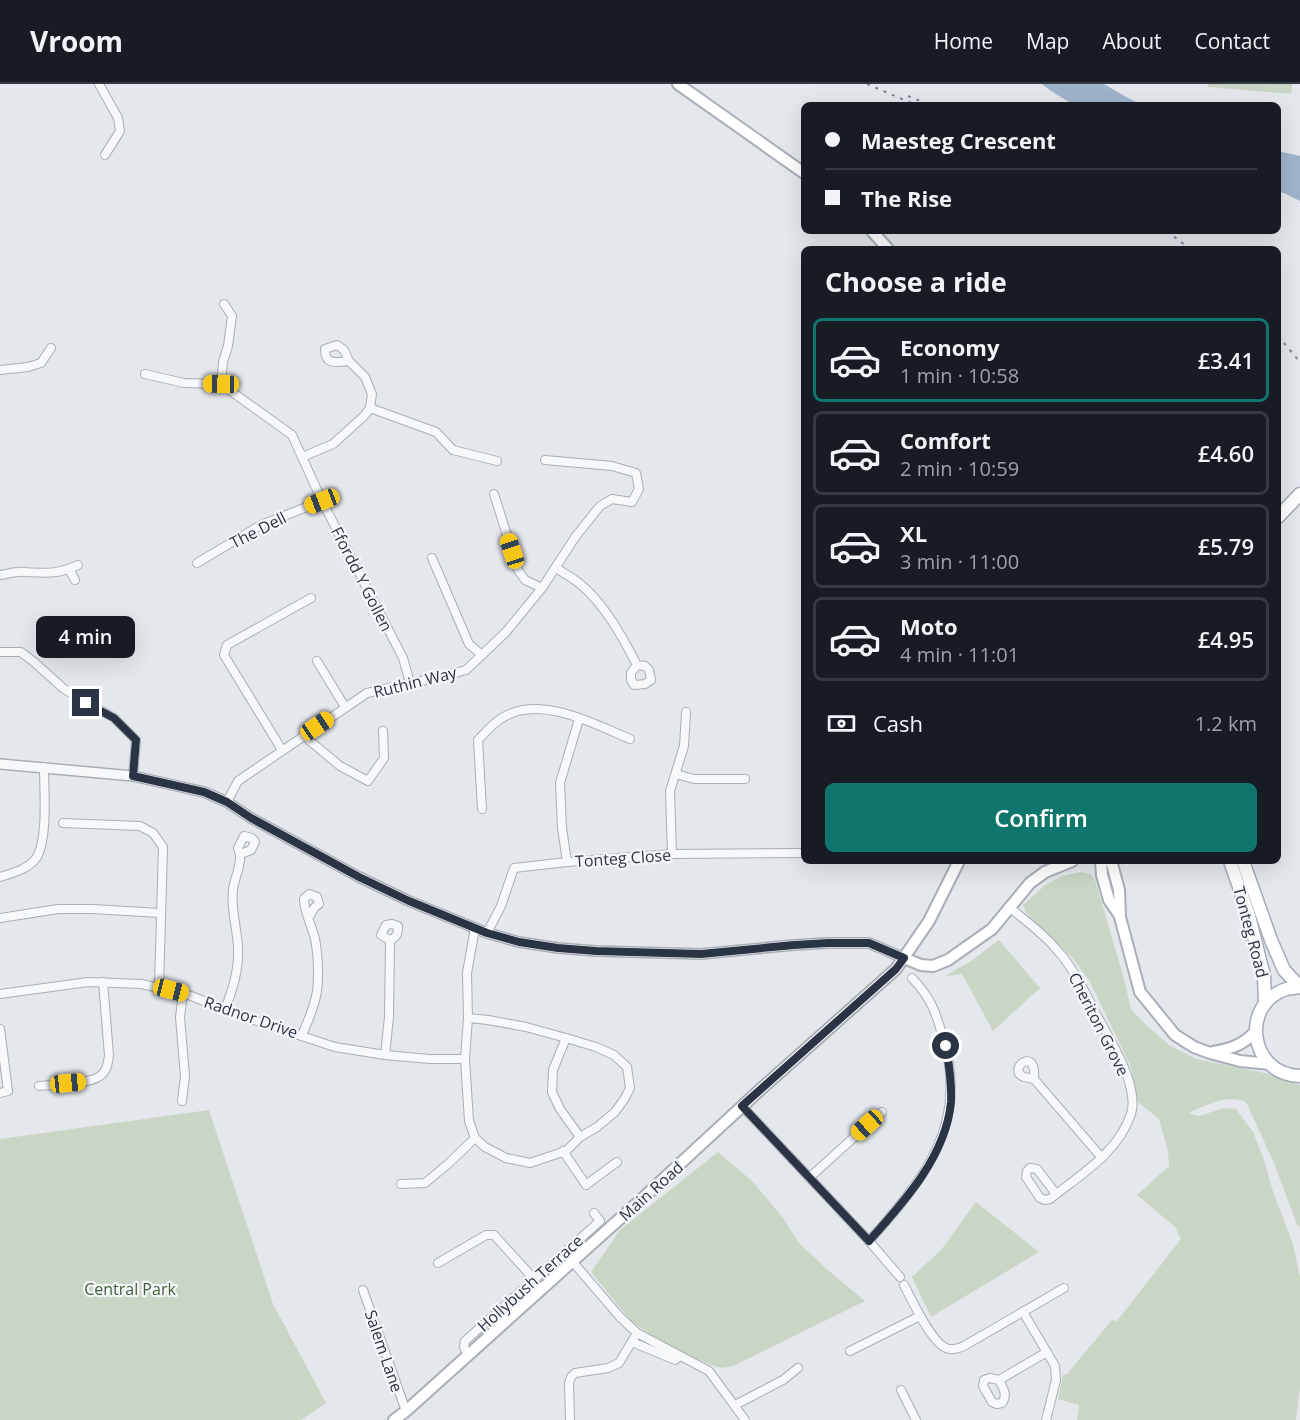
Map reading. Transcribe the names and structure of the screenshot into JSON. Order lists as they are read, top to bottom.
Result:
{
  "streets": {
    "main road": ["Tonteg Road", "Main Road"],
    "street": [
      "The Dell",
      "Ffordd Y Gollen",
      "Ruthin Way",
      "Tonteg Close",
      "Radnor Drive",
      "Cheriton Grove",
      "Hollybush Terrace",
      "Salem Lane"
    ]
  },
  "crossings": [
    ["The Dell", "Ffordd Y Gollen"],
    ["Ffordd Y Gollen", "Ruthin Way"],
    ["Main Road", "Hollybush Terrace"],
    ["Main Road", "Salem Lane"]
  ],
  "parks": ["Central Park"],
  "page": {
    "header": "Vroom",
    "nav": [
      "Home",
      "Map",
      "About",
      "Contact"
    ],
    "banner": ["Maesteg Crescent", "The Rise"],
    "heading": "Choose a ride",
    "list": [
      {
        "name": "Economy",
        "note": "1 min · 10:58",
        "value": "£3.41"
      },
      {
        "name": "Comfort",
        "note": "2 min · 10:59",
        "value": "£4.60"
      },
      {
        "name": "XL",
        "note": "3 min · 11:00",
        "value": "£5.79"
      },
      {
        "name": "Moto",
        "note": "4 min · 11:01",
        "value": "£4.95"
      }
    ],
    "bubble": "4 min",
    "pay": ["Cash", "1.2 km"],
    "buttons": "Confirm"
  }
}
